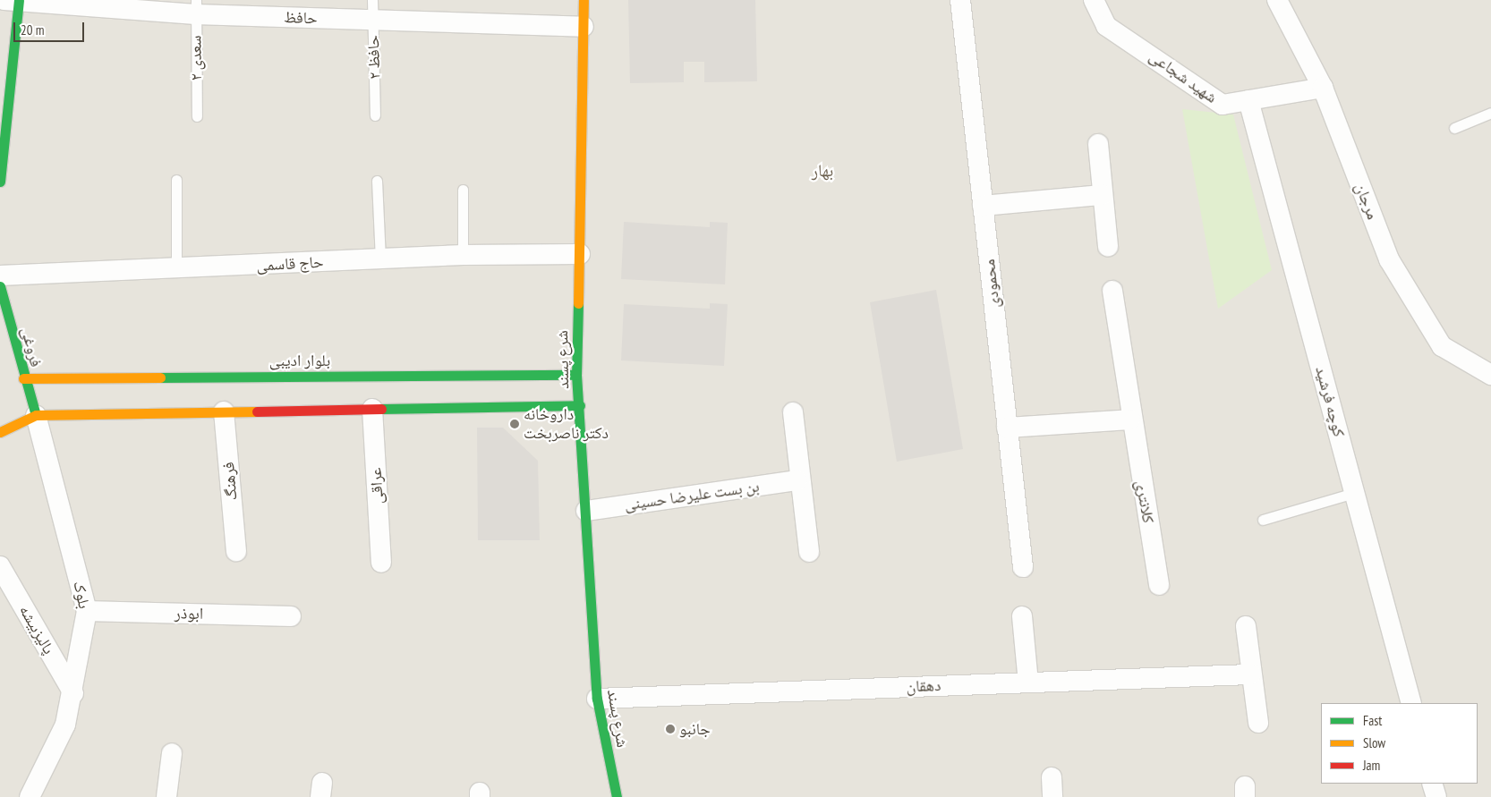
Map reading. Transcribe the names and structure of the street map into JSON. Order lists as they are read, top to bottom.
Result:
{
  "streets": {
    "main road": ["فروغی", "شرع پسند", "بلوار ادیبی"],
    "street": [
      "حافظ",
      "شهید شجاعی",
      "مرجان",
      "حاج قاسمی",
      "محمودی",
      "كوچه فرشيد",
      "فرهنگ",
      "عراقی",
      "بن بست علیرضا حسینی",
      "کلانتری",
      "بلوک",
      "ابوذر",
      "پالیزبیشه",
      "دهقان"
    ],
    "lane": ["۲ حافظ", "۲ سعدی"]
  },
  "crossings": [
    ["حافظ", "۲ حافظ"],
    ["حافظ", "۲ سعدی"],
    ["حافظ", "شرع پسند"],
    ["شهید شجاعی", "مرجان"],
    ["شهید شجاعی", "كوچه فرشيد"],
    ["حاج قاسمی", "شرع پسند"],
    ["فروغی", "بلوار ادیبی"],
    ["فروغی", "بلوک"],
    ["شرع پسند", "بلوار ادیبی"],
    ["شرع پسند", "بن بست علیرضا حسینی"],
    ["شرع پسند", "دهقان"],
    ["بلوک", "ابوذر"],
    ["بلوک", "پالیزبیشه"]
  ],
  "districts": ["بهار"],
  "places": ["داروخانه دکتر ناصربخت", "جانبو"],
  "legend": ["Fast", "Slow", "Jam"],
  "scale_bar": "20 m"
}
